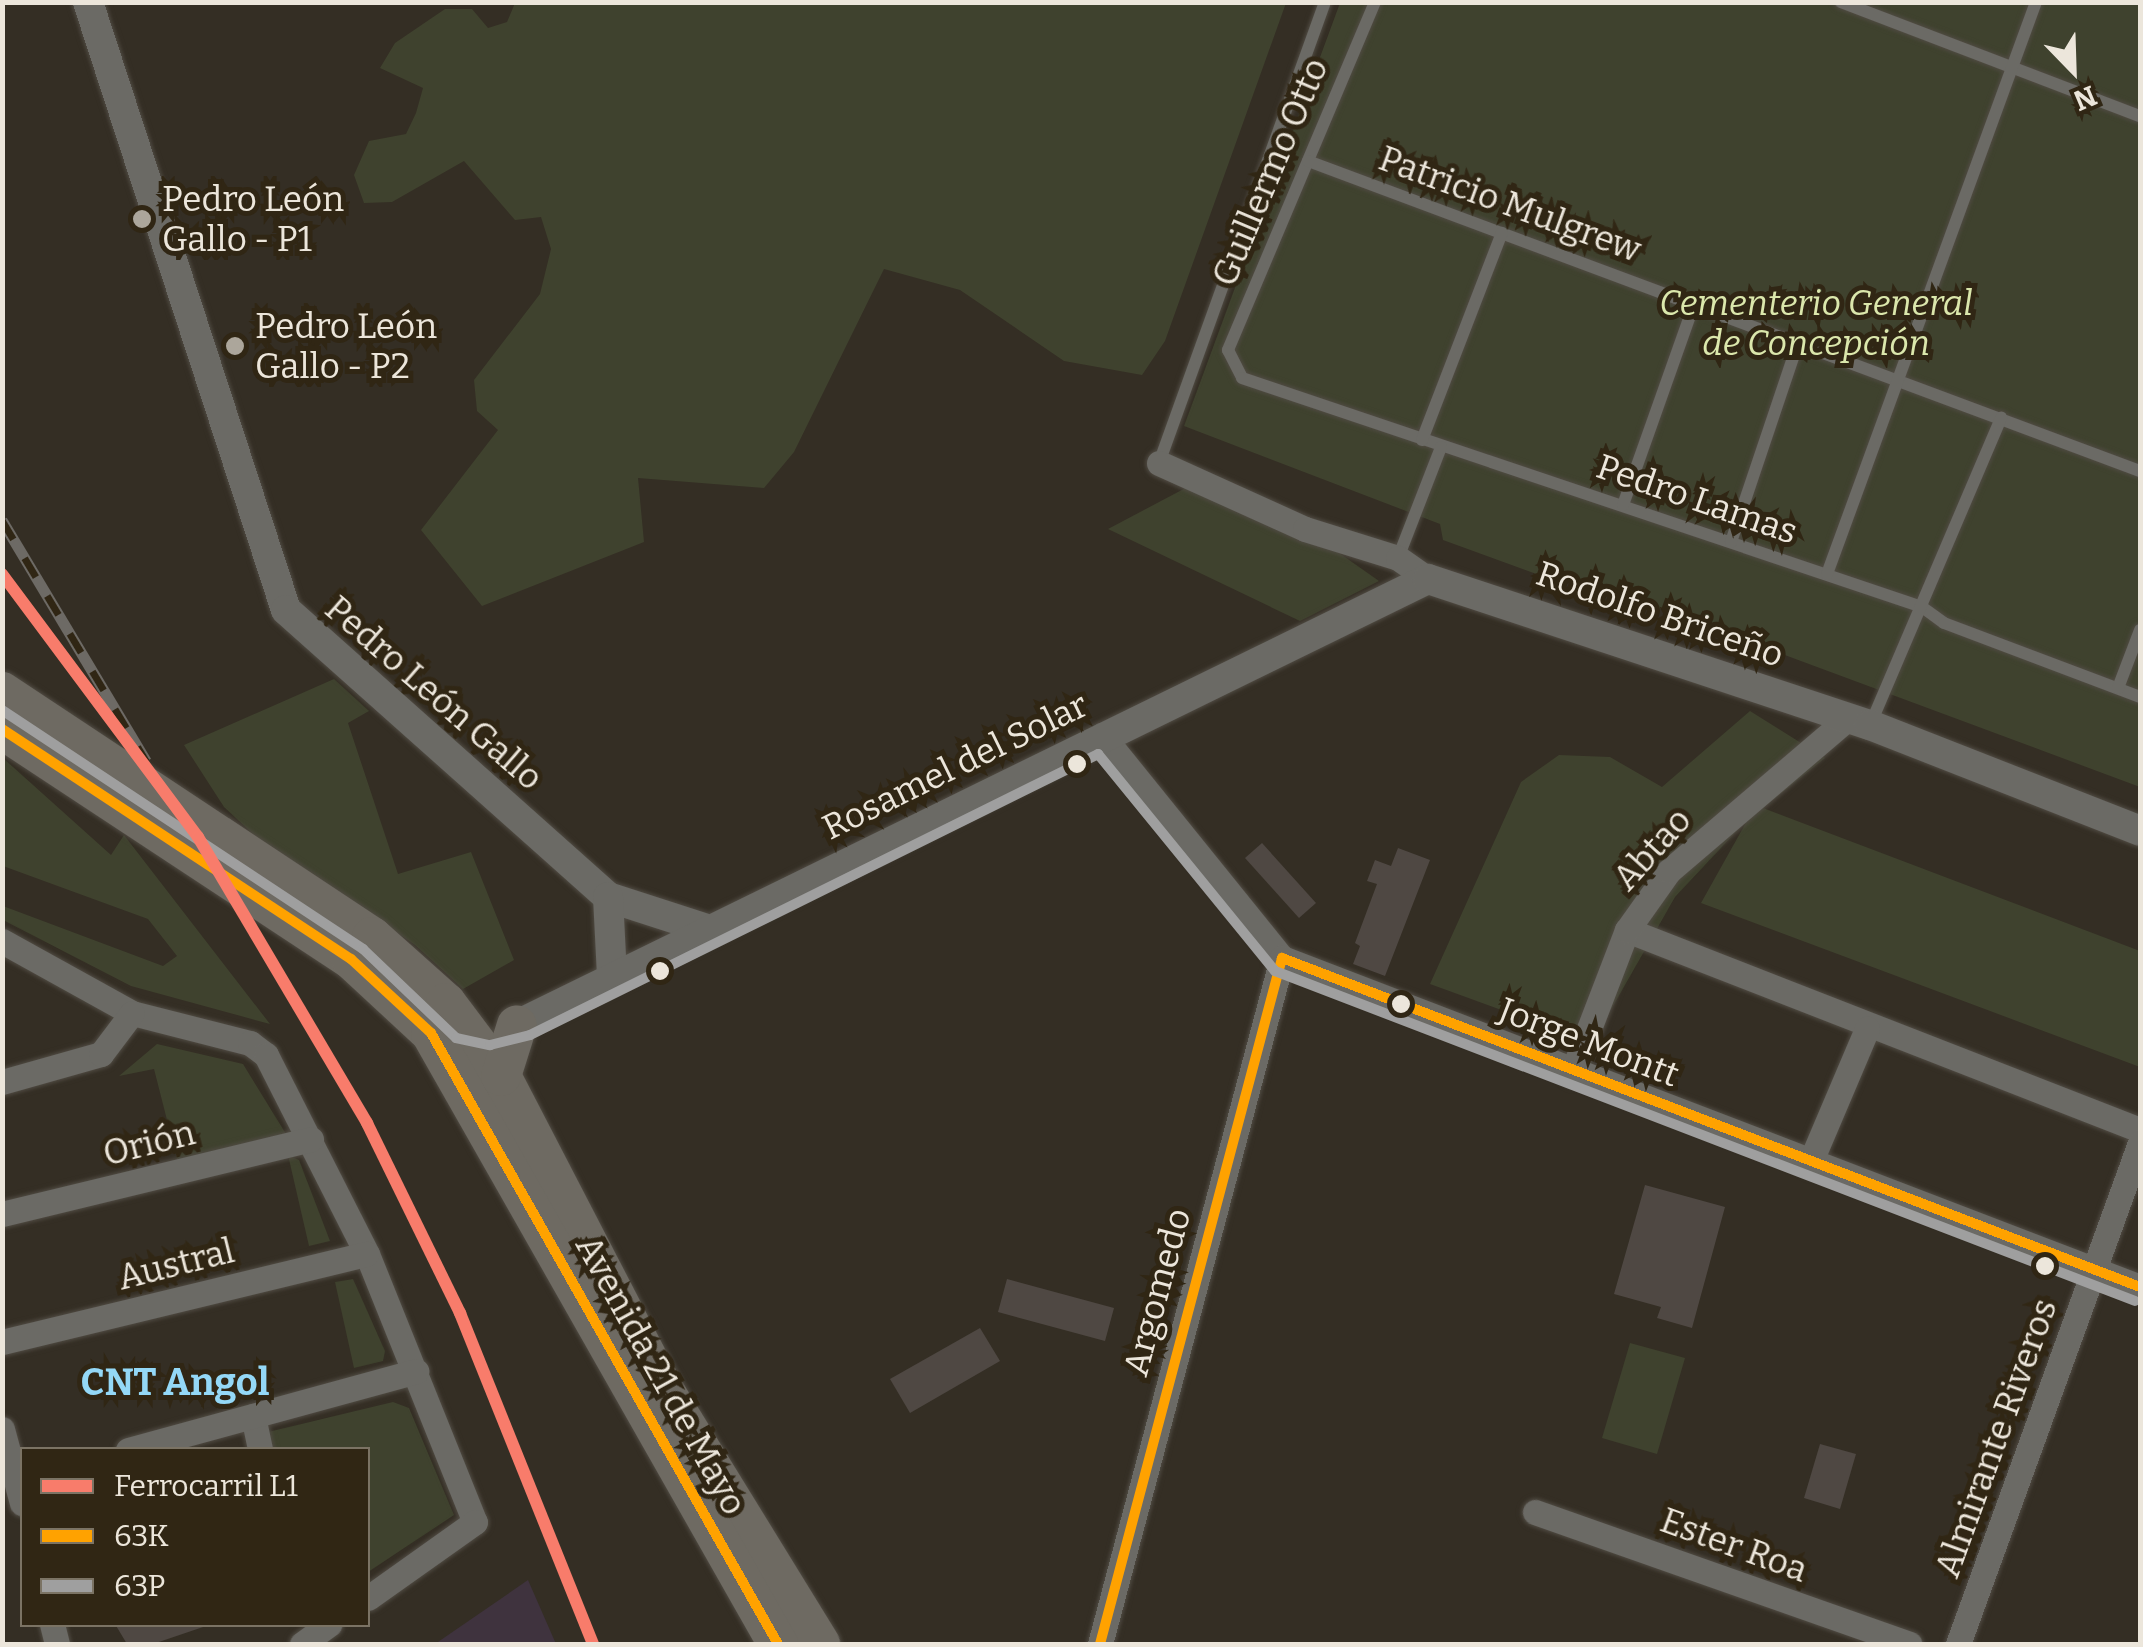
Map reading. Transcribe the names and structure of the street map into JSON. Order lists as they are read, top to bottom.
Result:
{
  "streets": {
    "main road": ["Avenida 21 de Mayo"],
    "street": [
      "Rodolfo Briceño",
      "Pedro León Gallo",
      "Rosamel del Solar",
      "Abtao",
      "Jorge Montt",
      "Orión",
      "Austral",
      "Argomedo",
      "Almirante Riveros",
      "Ester Roa"
    ],
    "lane": ["Guillermo Otto", "Patricio Mulgrew", "Pedro Lamas"]
  },
  "crossings": [
    ["Guillermo Otto", "Patricio Mulgrew"],
    ["Guillermo Otto", "Pedro Lamas"],
    ["Rodolfo Briceño", "Rosamel del Solar"],
    ["Rodolfo Briceño", "Abtao"],
    ["Pedro León Gallo", "Rosamel del Solar"],
    ["Rosamel del Solar", "Jorge Montt"],
    ["Abtao", "Jorge Montt"],
    ["Jorge Montt", "Argomedo"],
    ["Jorge Montt", "Almirante Riveros"]
  ],
  "districts": ["CNT Angol"],
  "parks": ["Cementerio General de Concepción"],
  "places": ["Pedro León Gallo - P1", "Pedro León Gallo - P2"],
  "lines": ["rail line L1", "transit line 63P", "transit line 63K"],
  "legend": ["Ferrocarril L1", "63K", "63P"],
  "north": "bottom right"
}
